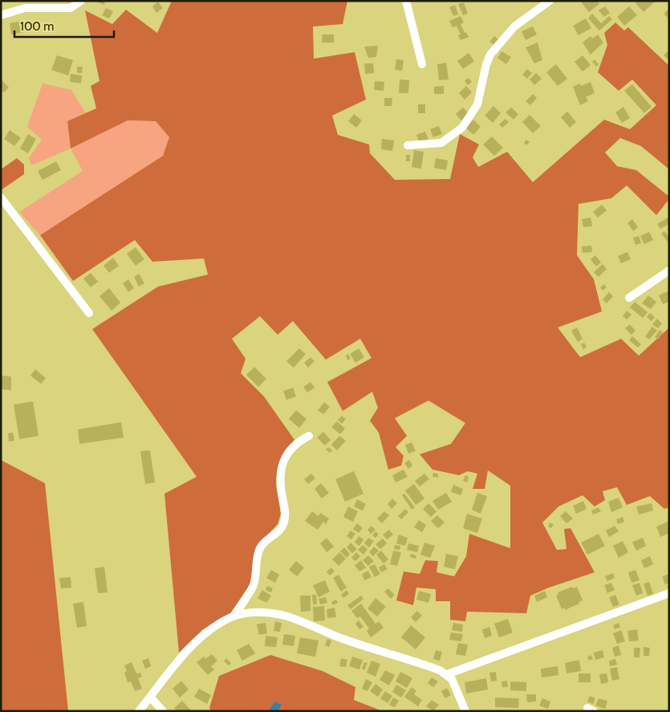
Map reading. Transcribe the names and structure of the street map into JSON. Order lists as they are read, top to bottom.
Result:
{
  "scale_bar": "100 m"
}
